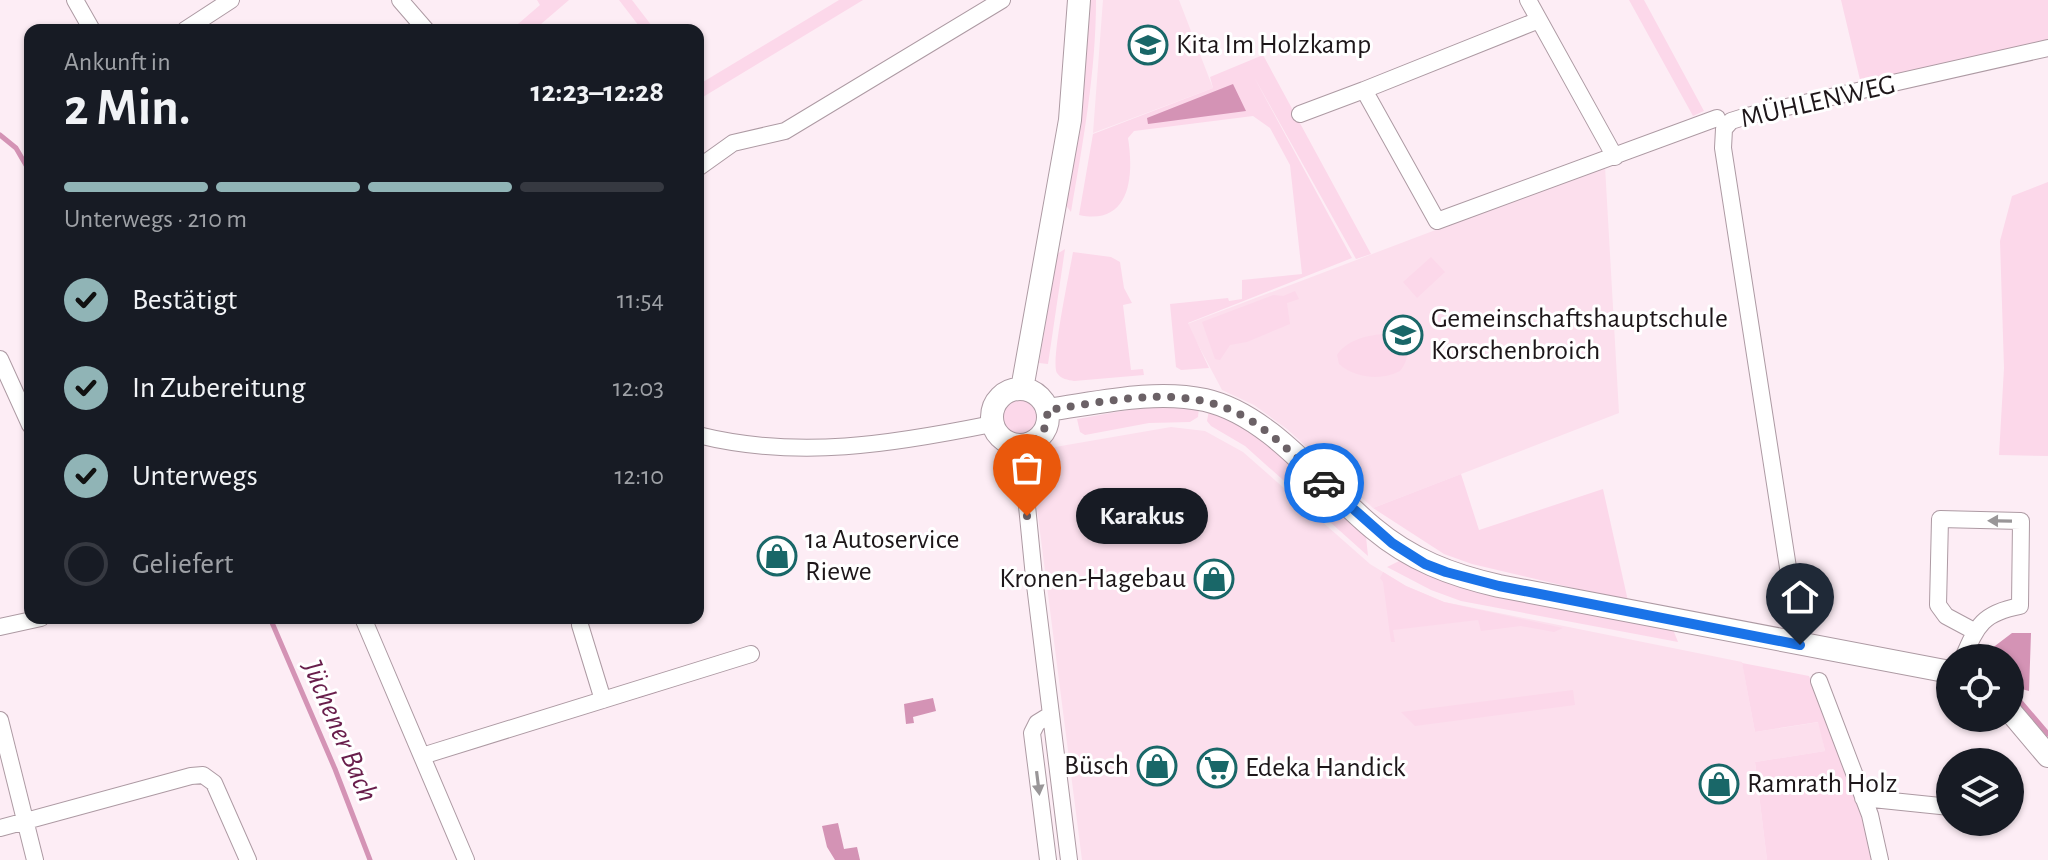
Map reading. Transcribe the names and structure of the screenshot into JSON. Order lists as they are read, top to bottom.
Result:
{
  "streets": {
    "street": ["MÜHLENWEG"]
  },
  "water": ["Jüchener Bach"],
  "places": {
    "school or university": ["Kita Im Holzkamp", "Gemeinschaftshauptschule Korschenbroich"],
    "other": ["Karakus"],
    "shop": [
      "1a Autoservice Riewe",
      "Kronen-Hagebau",
      "Büsch",
      "Ramrath Holz"
    ],
    "supermarket": ["Edeka Handick"]
  },
  "page": {
    "heading": ["2 Min.", "Ankunft in", "12:23–12:28"],
    "bar": "Unterwegs · 210 m",
    "list": [
      ["Bestätigt", "11:54"],
      ["In Zubereitung", "12:03"],
      ["Unterwegs", "12:10"],
      "Geliefert"
    ],
    "bubble": "Karakus"
  }
}
